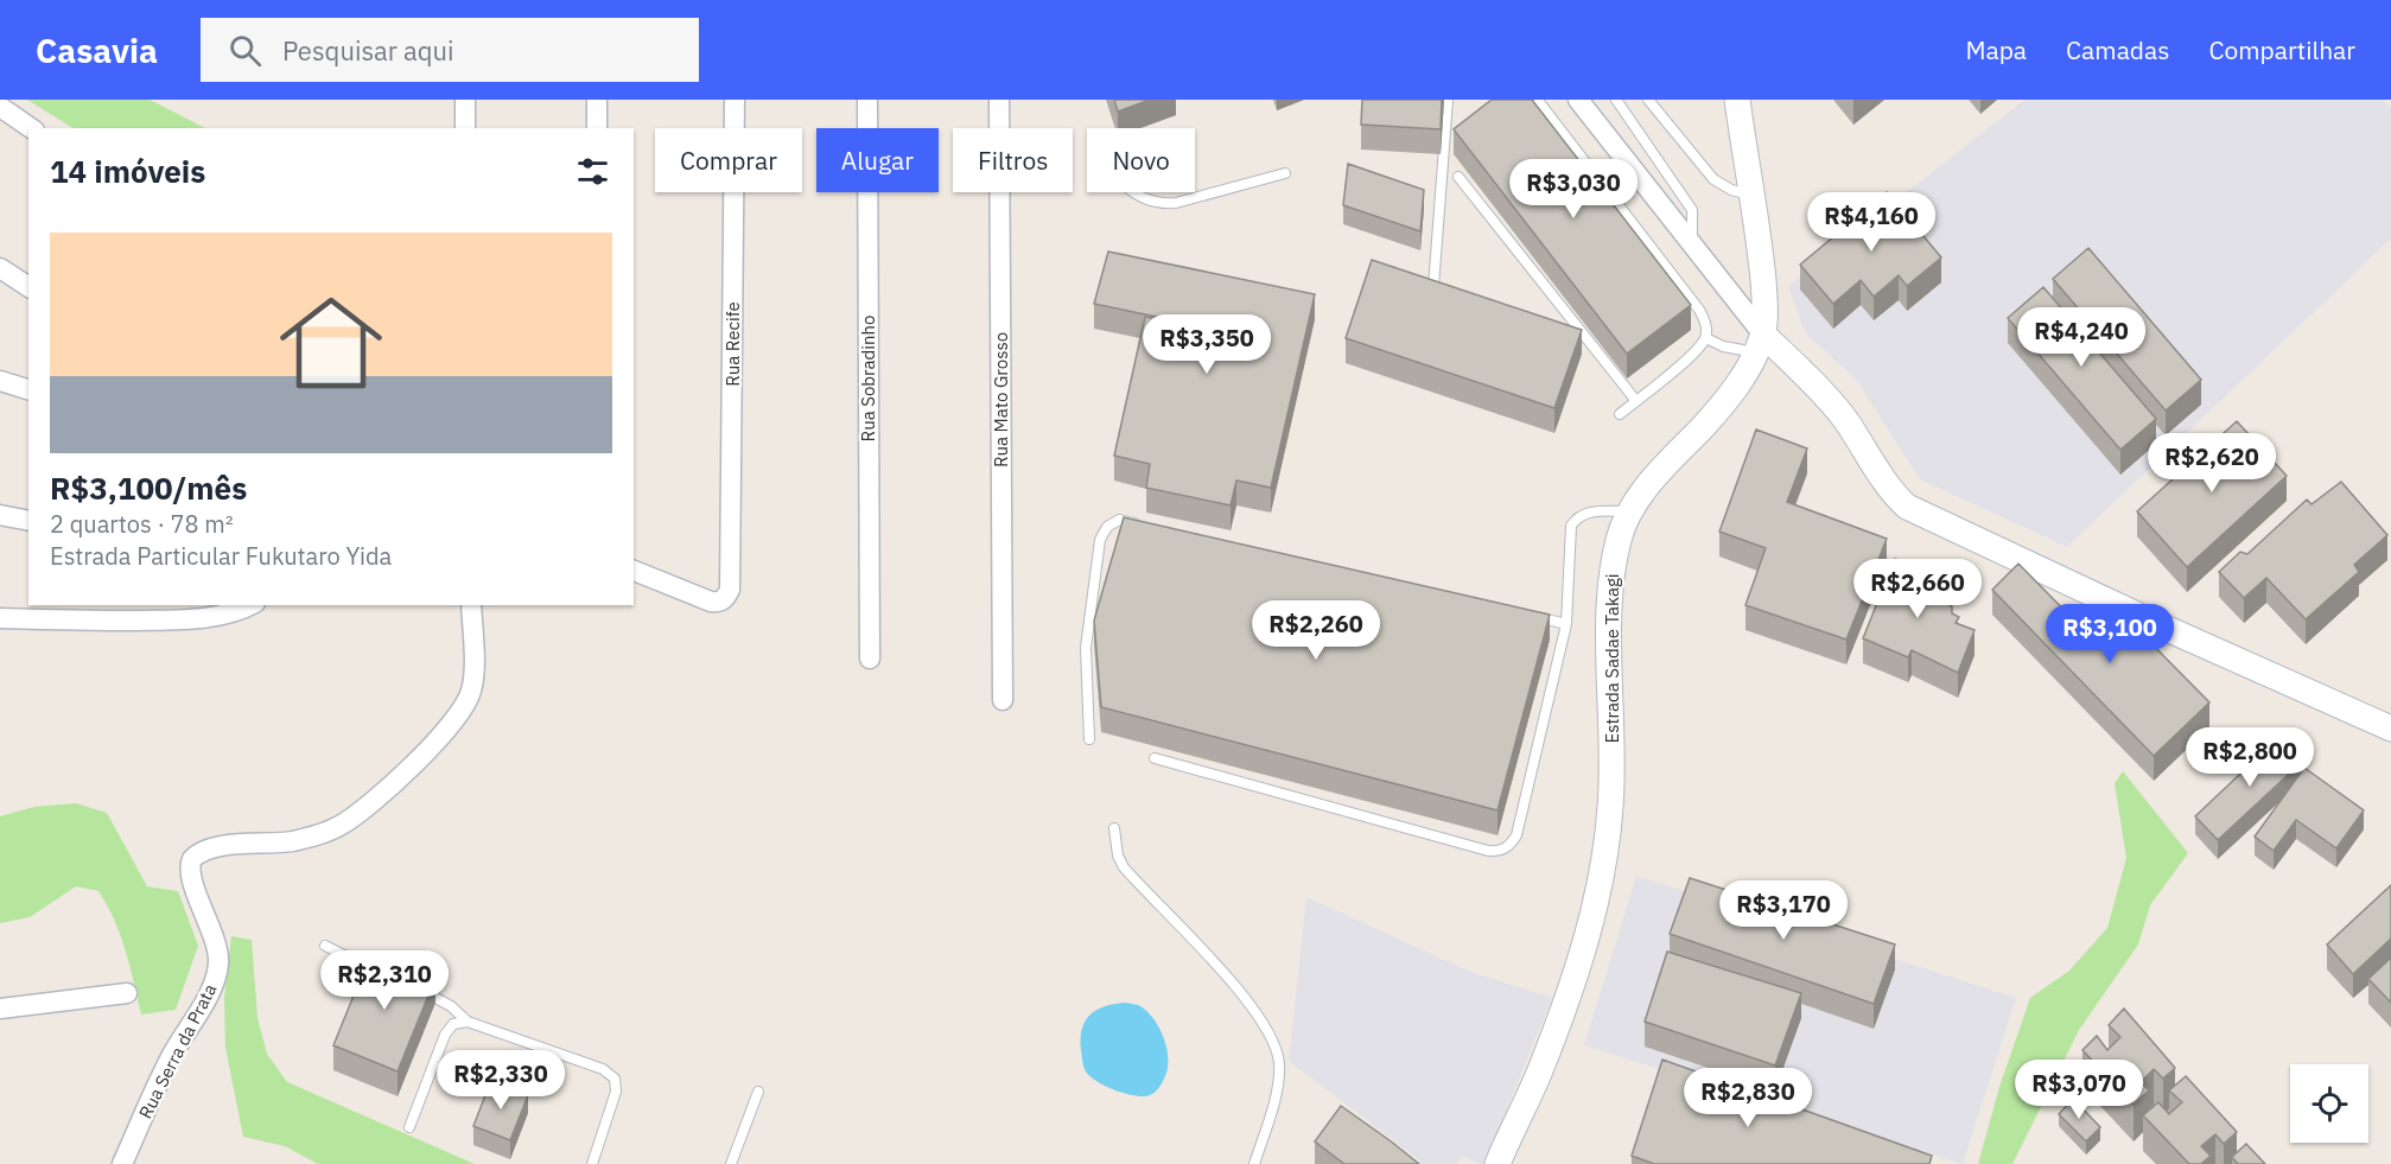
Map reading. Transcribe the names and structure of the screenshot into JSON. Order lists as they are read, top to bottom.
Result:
{
  "streets": {
    "street": [
      "Rua Recife",
      "Rua Sobradinho",
      "Rua Mato Grosso",
      "Estrada Sadae Takagi",
      "Rua Serra da Prata"
    ]
  },
  "page": {
    "header": "Casavia",
    "search": "Pesquisar aqui",
    "nav": ["Mapa", "Camadas", "Compartilhar"],
    "chip": [
      "Comprar",
      "Alugar",
      "Filtros",
      "Novo"
    ],
    "heading": "14 imóveis",
    "price": [
      "R$3,030",
      "R$4,160",
      "R$4,240",
      "R$3,350",
      "R$2,620",
      "R$2,660",
      "R$2,260",
      "R$3,100",
      "R$2,800",
      "R$3,170",
      "R$2,310",
      "R$2,330",
      "R$3,070",
      "R$2,830"
    ],
    "list": [
      {
        "name": "R$3,100/mês",
        "note": "2 quartos · 78 m² · Estrada Particular Fukutaro Yida"
      }
    ]
  }
}
